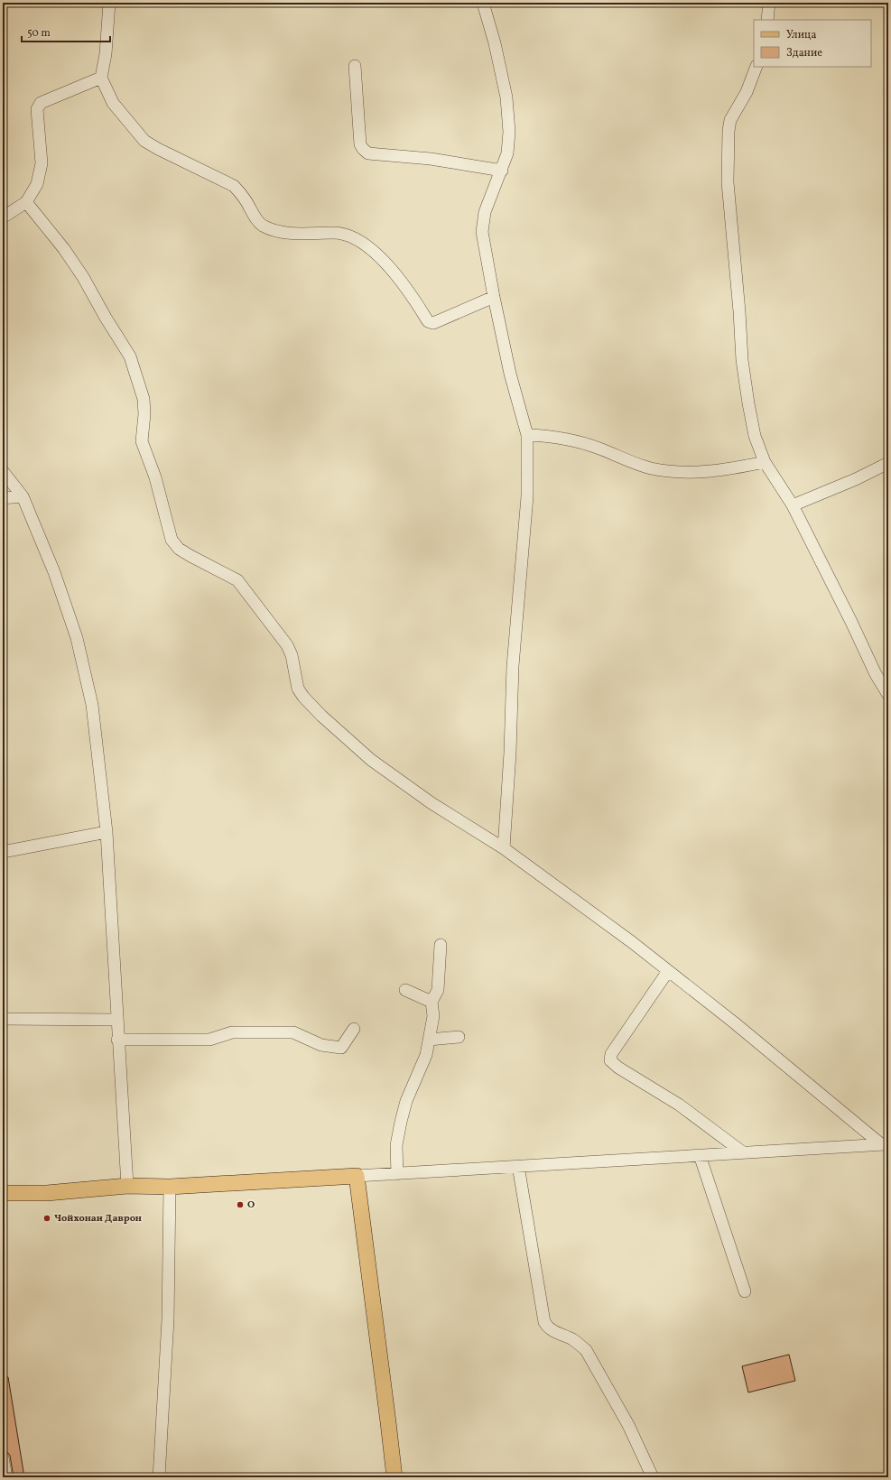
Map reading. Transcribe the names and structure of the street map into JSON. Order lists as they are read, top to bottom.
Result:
{
  "places": ["O", "Чойхонаи Даврон"],
  "legend": ["Улица", "Здание"],
  "scale_bar": "50 m"
}
